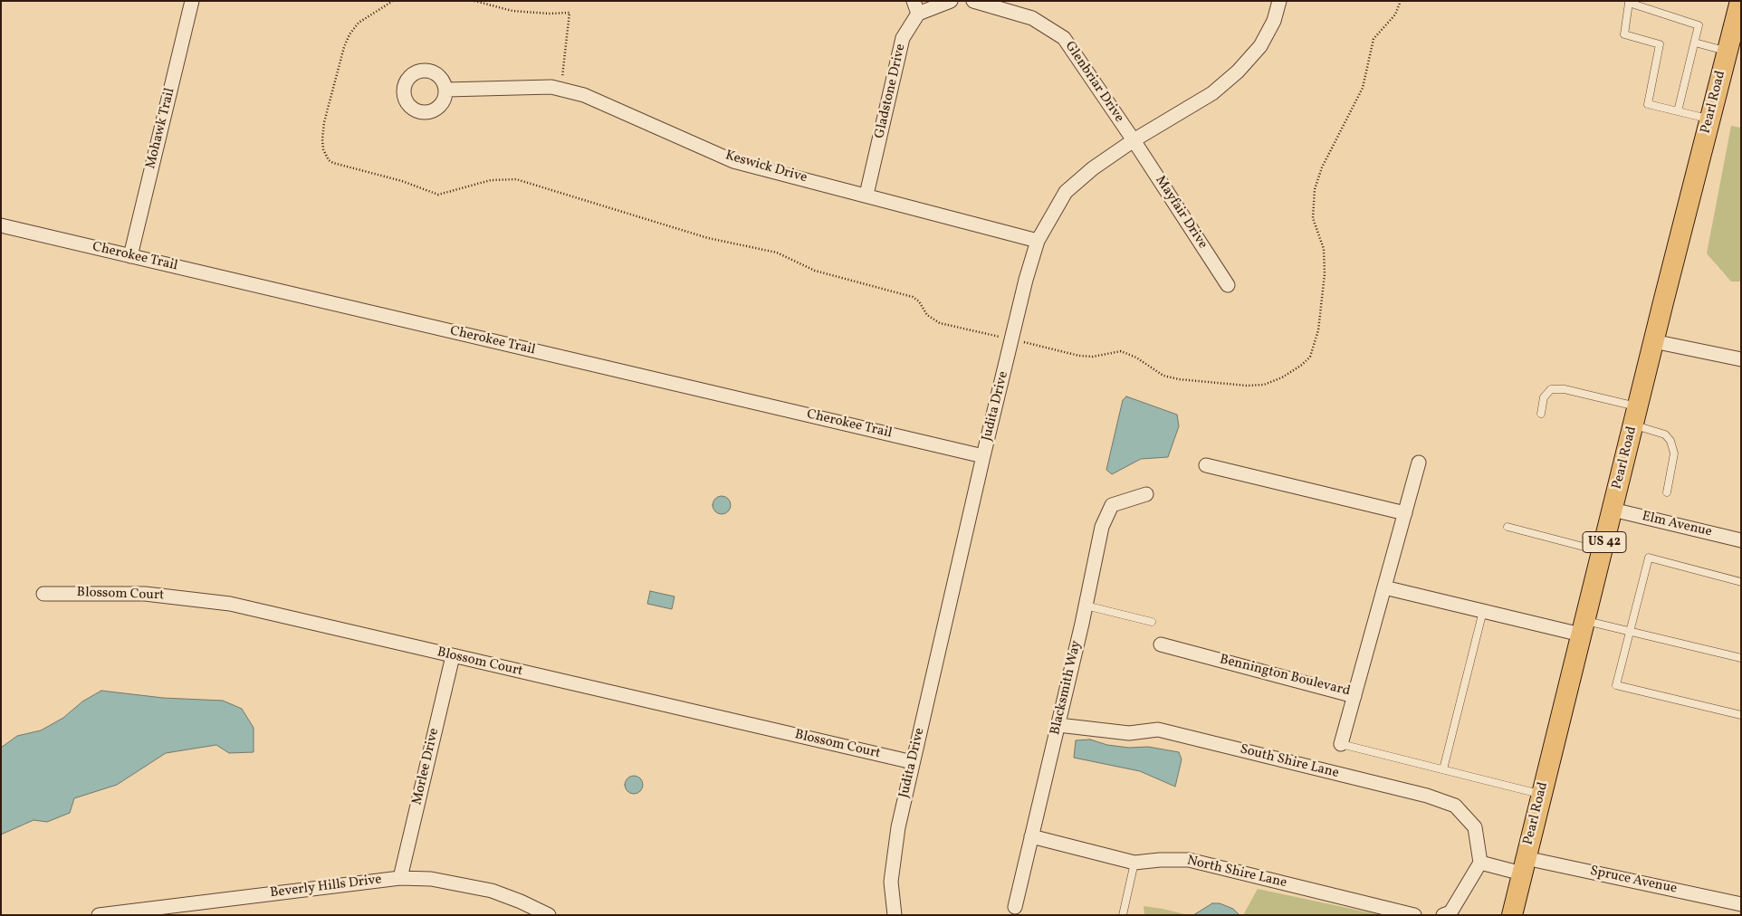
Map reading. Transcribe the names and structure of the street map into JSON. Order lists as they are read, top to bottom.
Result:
{
  "streets": {
    "main road": ["Pearl Road", "US 42"],
    "street": [
      "Glenbriar Drive",
      "Gladstone Drive",
      "Mohawk Trail",
      "Keswick Drive",
      "Mayfair Drive",
      "Cherokee Trail",
      "Judita Drive",
      "Elm Avenue",
      "Blossom Court",
      "Bennington Boulevard",
      "Blacksmith Way",
      "South Shire Lane",
      "Morlee Drive",
      "North Shire Lane",
      "Spruce Avenue",
      "Beverly Hills Drive"
    ]
  },
  "crossings": [
    ["Glenbriar Drive", "Mayfair Drive"],
    ["Glenbriar Drive", "Judita Drive"],
    ["Gladstone Drive", "Keswick Drive"],
    ["Pearl Road", "Elm Avenue"],
    ["Pearl Road", "Spruce Avenue"],
    ["Mohawk Trail", "Cherokee Trail"],
    ["Keswick Drive", "Judita Drive"],
    ["Mayfair Drive", "Judita Drive"],
    ["Cherokee Trail", "Judita Drive"],
    ["Judita Drive", "Blossom Court"],
    ["Blossom Court", "Morlee Drive"],
    ["Blacksmith Way", "South Shire Lane"],
    ["Blacksmith Way", "North Shire Lane"],
    ["Morlee Drive", "Beverly Hills Drive"]
  ]
}
